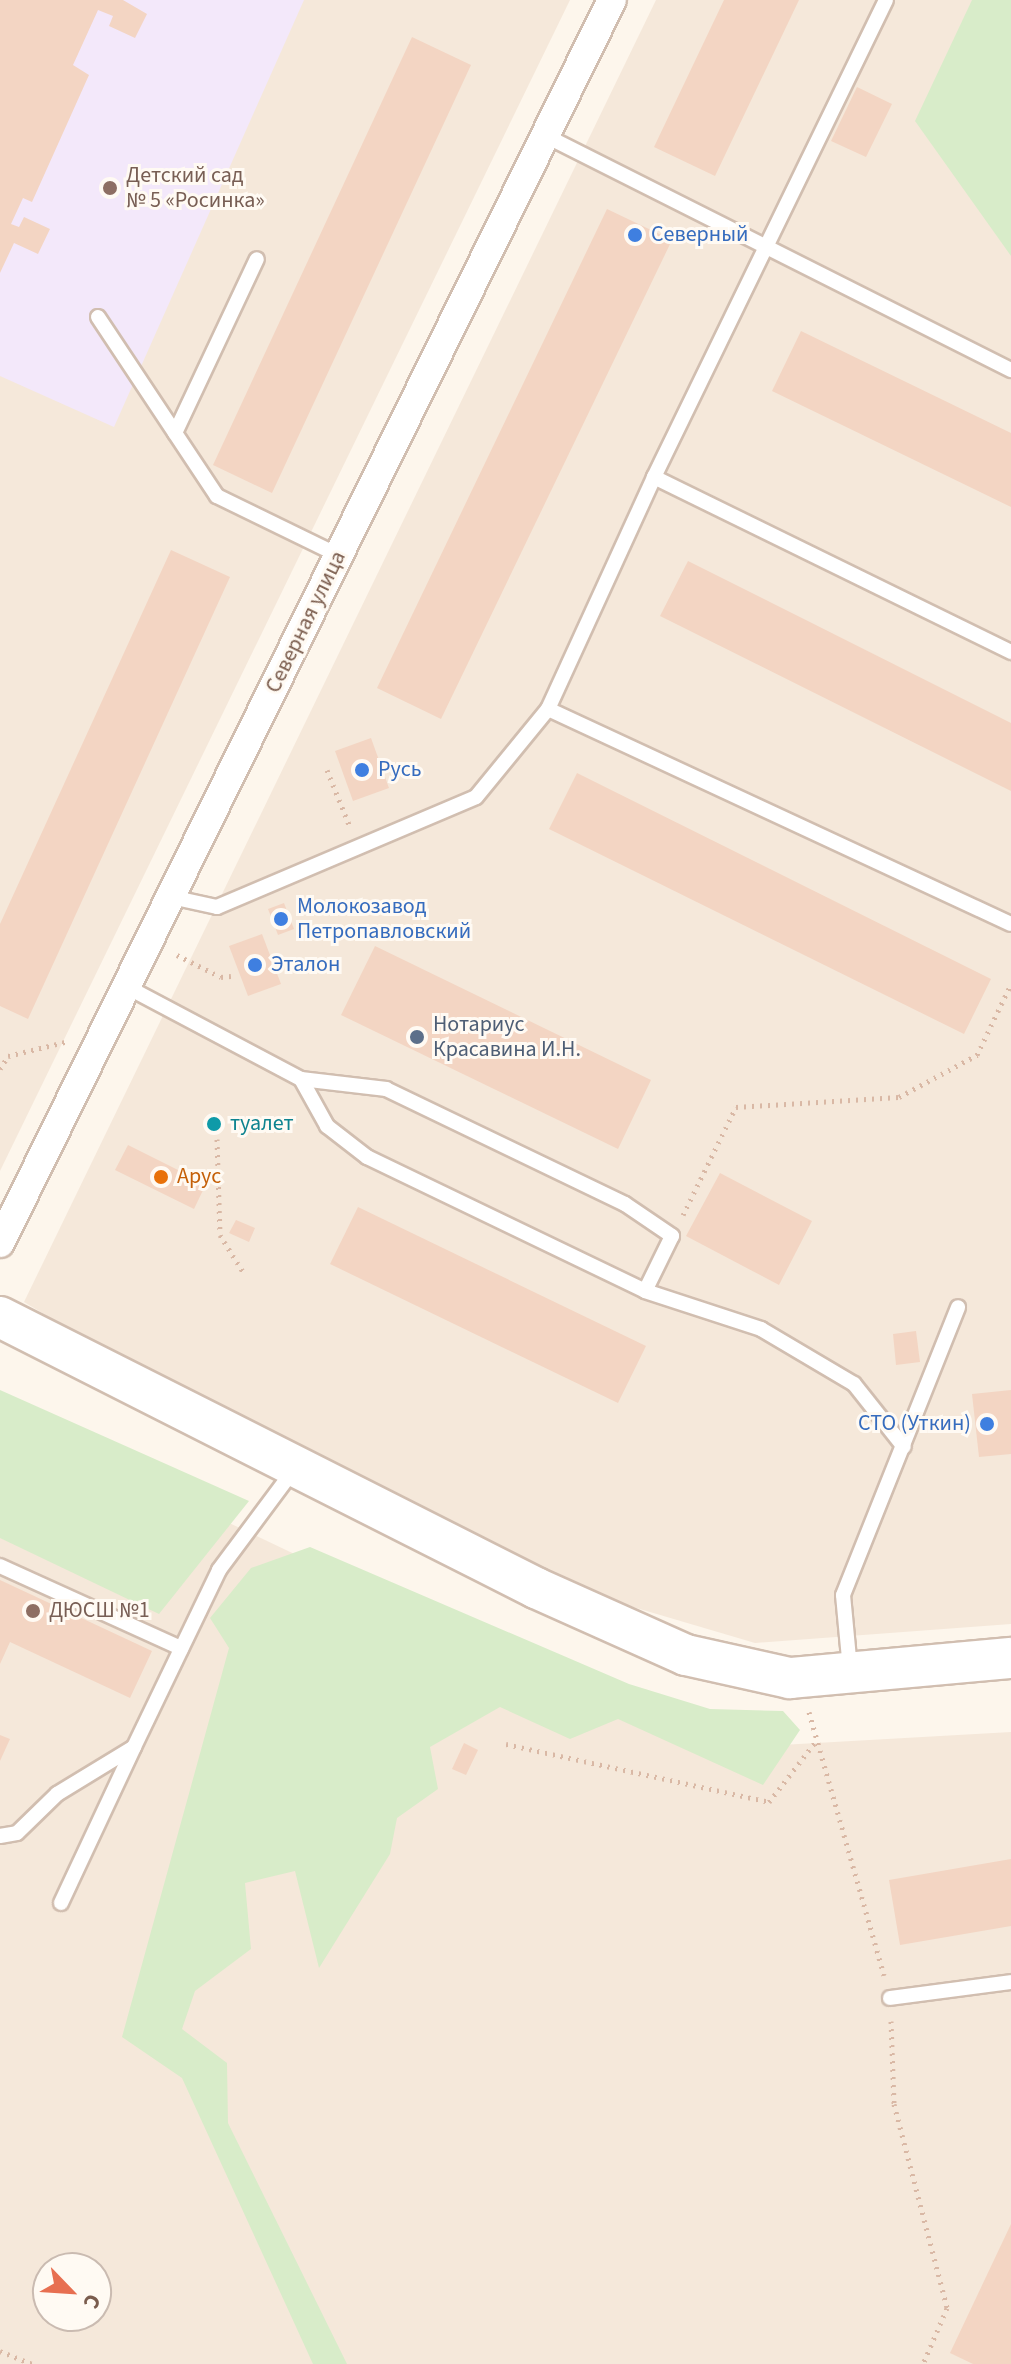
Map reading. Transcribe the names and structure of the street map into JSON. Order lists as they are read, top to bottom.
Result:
{
  "streets": {
    "street": ["Северная улица"]
  },
  "places": [
    "Детский сад № 5 «Росинка»",
    "Северный",
    "Русь",
    "Молокозавод Петропавловский",
    "Эталон",
    "Нотариус Красавина И.Н.",
    "туалет",
    "Арус",
    "СТО (Уткин)",
    "ДЮСШ №1"
  ],
  "north": "bottom right"
}
